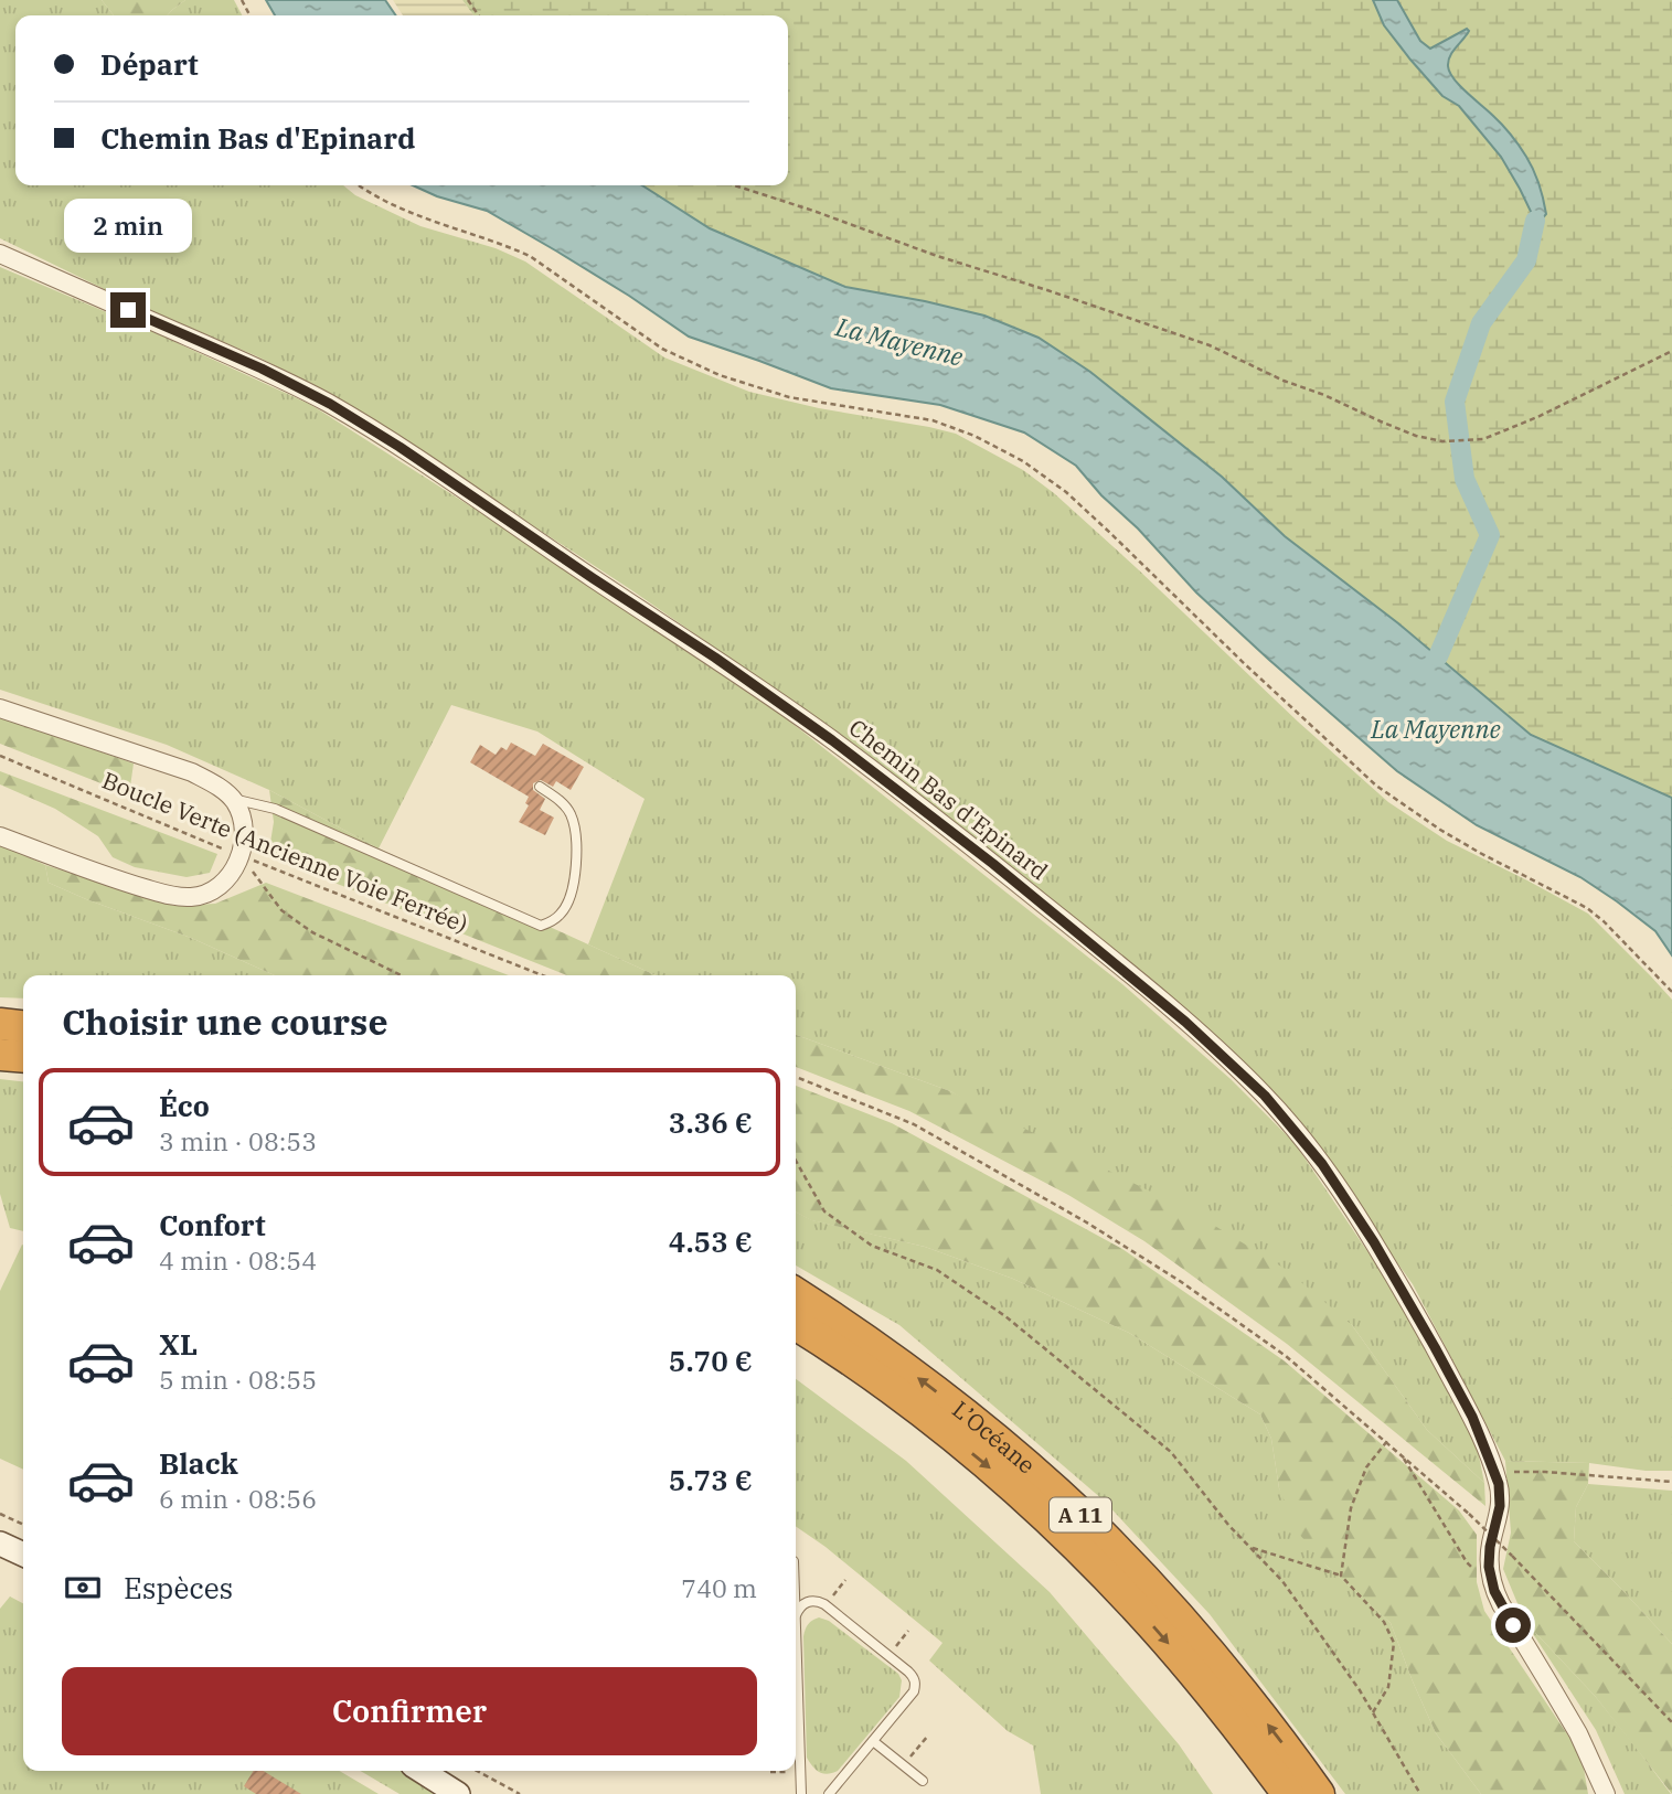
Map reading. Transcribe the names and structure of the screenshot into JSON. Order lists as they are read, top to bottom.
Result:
{
  "streets": {
    "highway": ["L’Océane", "A 11"],
    "street": ["Chemin Bas d'Epinard"],
    "path": ["Boucle Verte (Ancienne Voie Ferrée)"]
  },
  "water": ["La Mayenne"],
  "page": {
    "banner": ["Départ", "Chemin Bas d'Epinard"],
    "bubble": "2 min",
    "heading": "Choisir une course",
    "list": [
      {
        "name": "Éco",
        "note": "3 min · 08:53",
        "value": "3.36 €"
      },
      {
        "name": "Confort",
        "note": "4 min · 08:54",
        "value": "4.53 €"
      },
      {
        "name": "XL",
        "note": "5 min · 08:55",
        "value": "5.70 €"
      },
      {
        "name": "Black",
        "note": "6 min · 08:56",
        "value": "5.73 €"
      }
    ],
    "pay": ["Espèces", "740 m"],
    "buttons": "Confirmer"
  }
}
